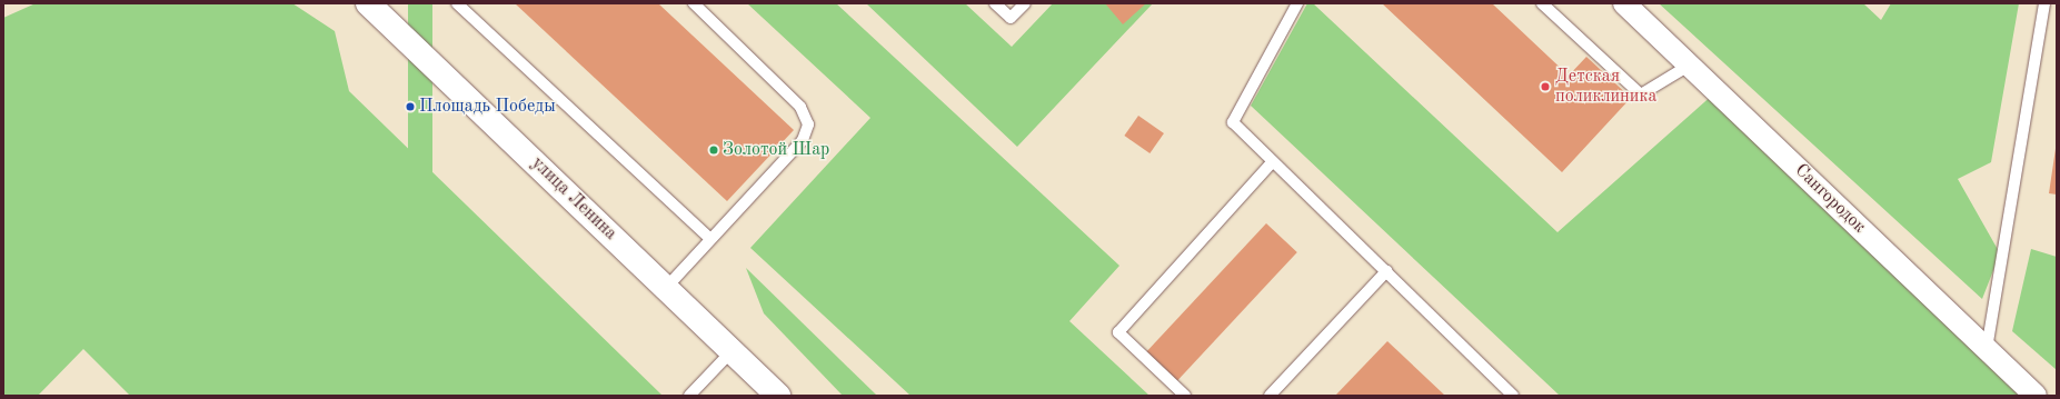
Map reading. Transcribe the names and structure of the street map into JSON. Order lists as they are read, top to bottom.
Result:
{
  "streets": {
    "main road": ["улица Ленина"],
    "street": ["Сангородок"]
  },
  "places": ["Детская поликлиника", "Площадь Победы", "Золотой Шар"]
}
